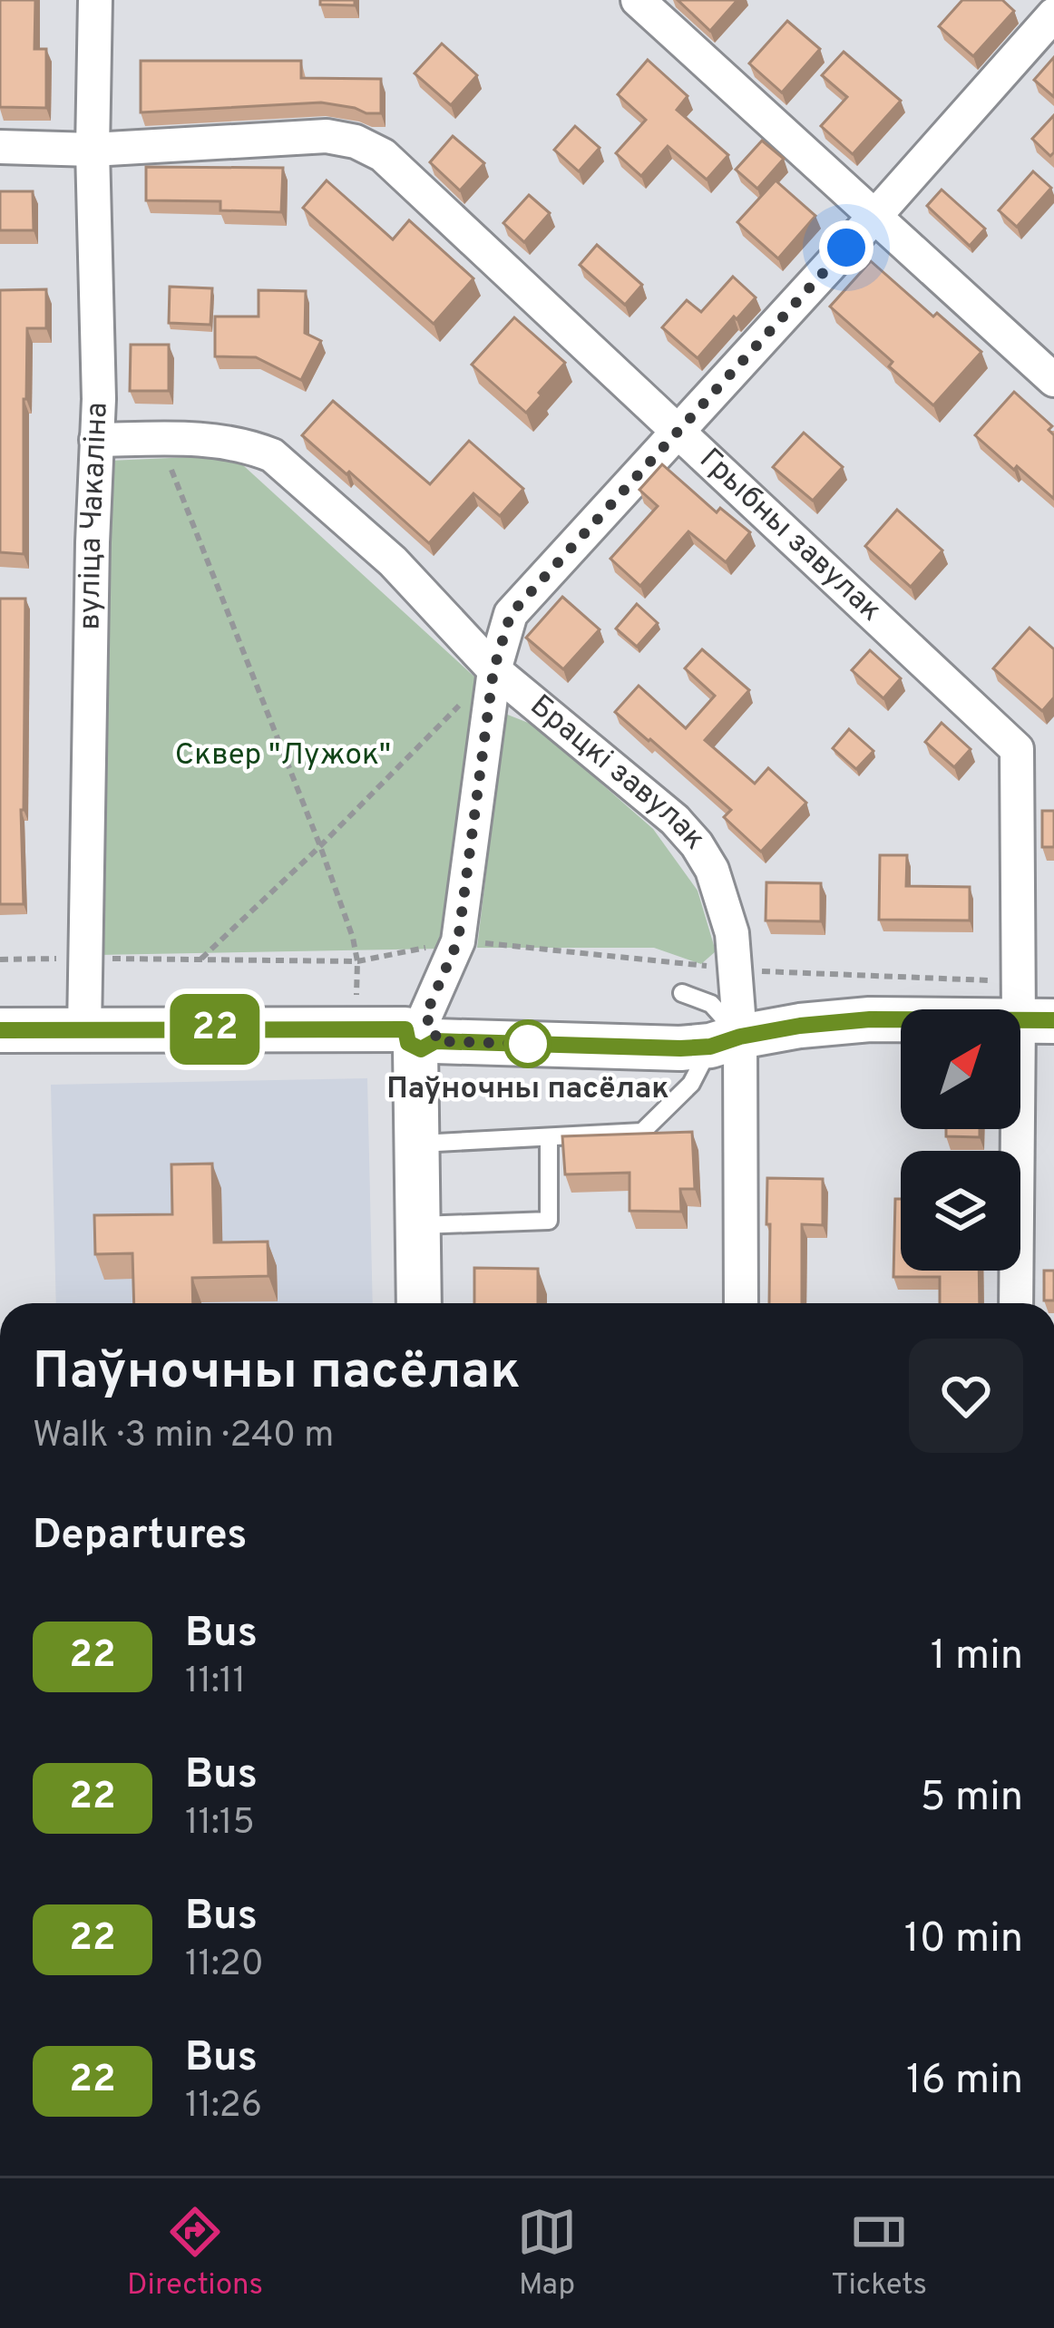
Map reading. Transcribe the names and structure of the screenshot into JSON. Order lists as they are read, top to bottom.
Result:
{
  "streets": {
    "street": ["вуліца Чакаліна", "Грыбны завулак", "Брацкі завулак"]
  },
  "crossings": [
    ["вуліца Чакаліна", "Грыбны завулак"],
    ["вуліца Чакаліна", "Брацкі завулак"]
  ],
  "parks": ["Сквер \"Лужок\""],
  "places": ["Паўночны пасёлак"],
  "lines": ["bus line 22"],
  "north": "top right",
  "page": {
    "on_map": "22",
    "heading": [
      ["Паўночны пасёлак", "Walk · 3 min · 240 m"],
      "Departures"
    ],
    "list": [
      {
        "mark": "22",
        "name": "Bus",
        "note": "11:11",
        "value": "1 min"
      },
      {
        "mark": "22",
        "name": "Bus",
        "note": "11:15",
        "value": "5 min"
      },
      {
        "mark": "22",
        "name": "Bus",
        "note": "11:20",
        "value": "10 min"
      },
      {
        "mark": "22",
        "name": "Bus",
        "note": "11:26",
        "value": "16 min"
      }
    ],
    "tabs": ["Directions", "Map", "Tickets"]
  }
}
